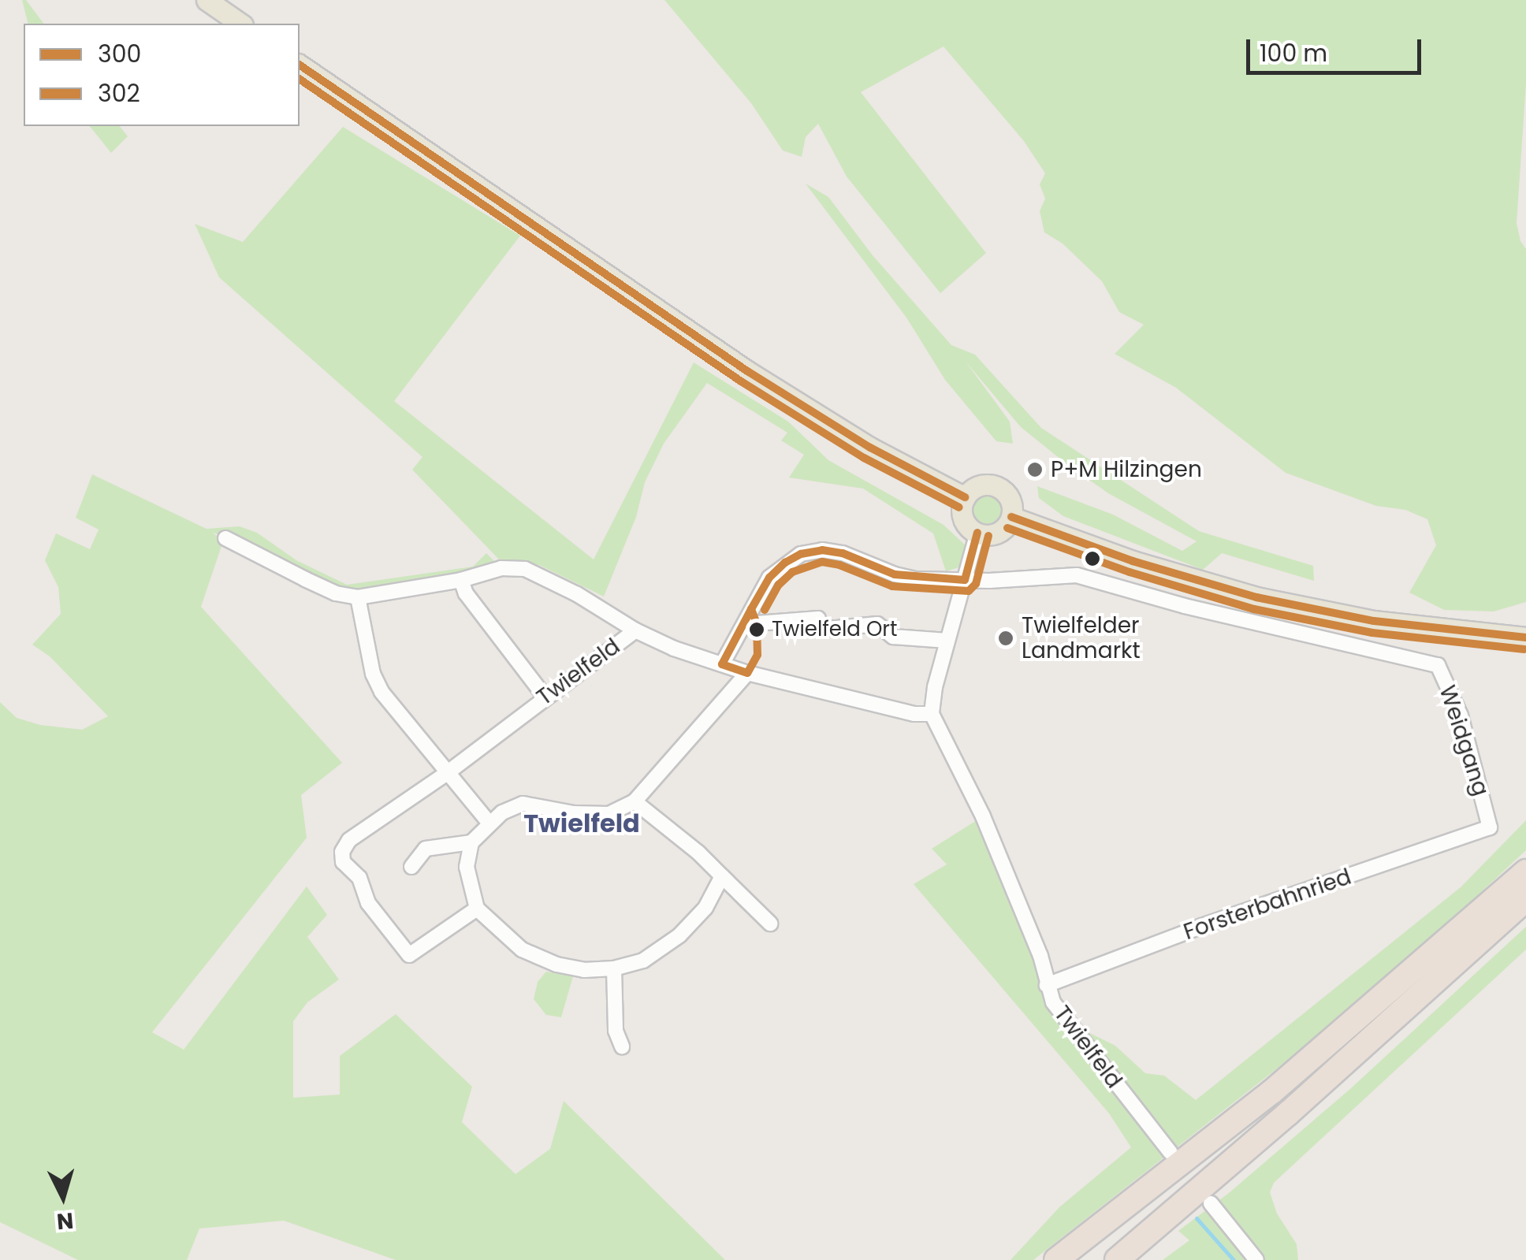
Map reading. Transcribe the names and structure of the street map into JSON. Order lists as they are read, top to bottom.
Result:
{
  "streets": {
    "street": ["Twielfeld", "Weidgang", "Forsterbahnried"]
  },
  "crossings": [
    ["Twielfeld", "Forsterbahnried"],
    ["Weidgang", "Forsterbahnried"]
  ],
  "districts": ["Twielfeld"],
  "places": ["P+M Hilzingen", "Twielfeld Ort", "Twielfelder Landmarkt"],
  "lines": ["transit line 300", "transit line 302"],
  "legend": ["300", "302"],
  "scale_bar": "100 m",
  "north": "bottom"
}
